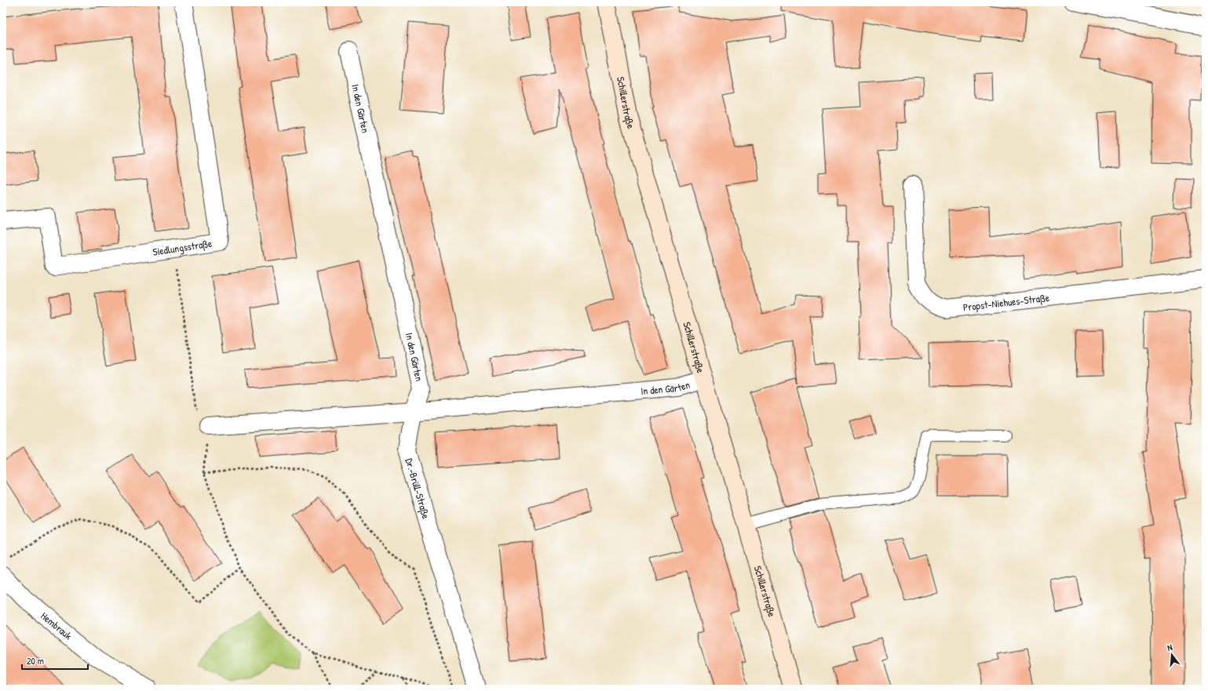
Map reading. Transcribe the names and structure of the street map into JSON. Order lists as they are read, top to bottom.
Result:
{
  "streets": {
    "street": [
      "Schillerstraße",
      "In den Gärten",
      "Siedlungsstraße",
      "Propst-Niehues-Straße",
      "Dr.-Brüll-Straße",
      "Hembrauk"
    ]
  },
  "crossings": [
    ["Schillerstraße", "In den Gärten"],
    ["In den Gärten", "Dr.-Brüll-Straße"]
  ],
  "scale_bar": "20 m",
  "north": "top"
}
